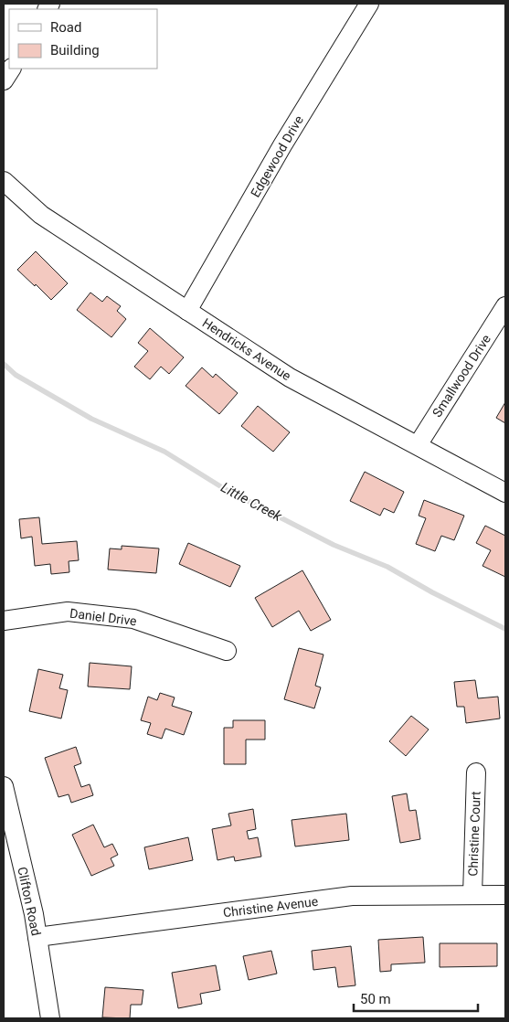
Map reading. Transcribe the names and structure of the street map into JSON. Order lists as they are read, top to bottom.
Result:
{
  "streets": {
    "street": [
      "Edgewood Drive",
      "Hendricks Avenue",
      "Smallwood Drive",
      "Daniel Drive",
      "Christine Court",
      "Clifton Road",
      "Christine Avenue"
    ]
  },
  "crossings": [
    ["Edgewood Drive", "Hendricks Avenue"],
    ["Hendricks Avenue", "Smallwood Drive"],
    ["Christine Court", "Christine Avenue"],
    ["Clifton Road", "Christine Avenue"]
  ],
  "water": ["Little Creek"],
  "legend": ["Road", "Building"],
  "scale_bar": "50 m"
}
